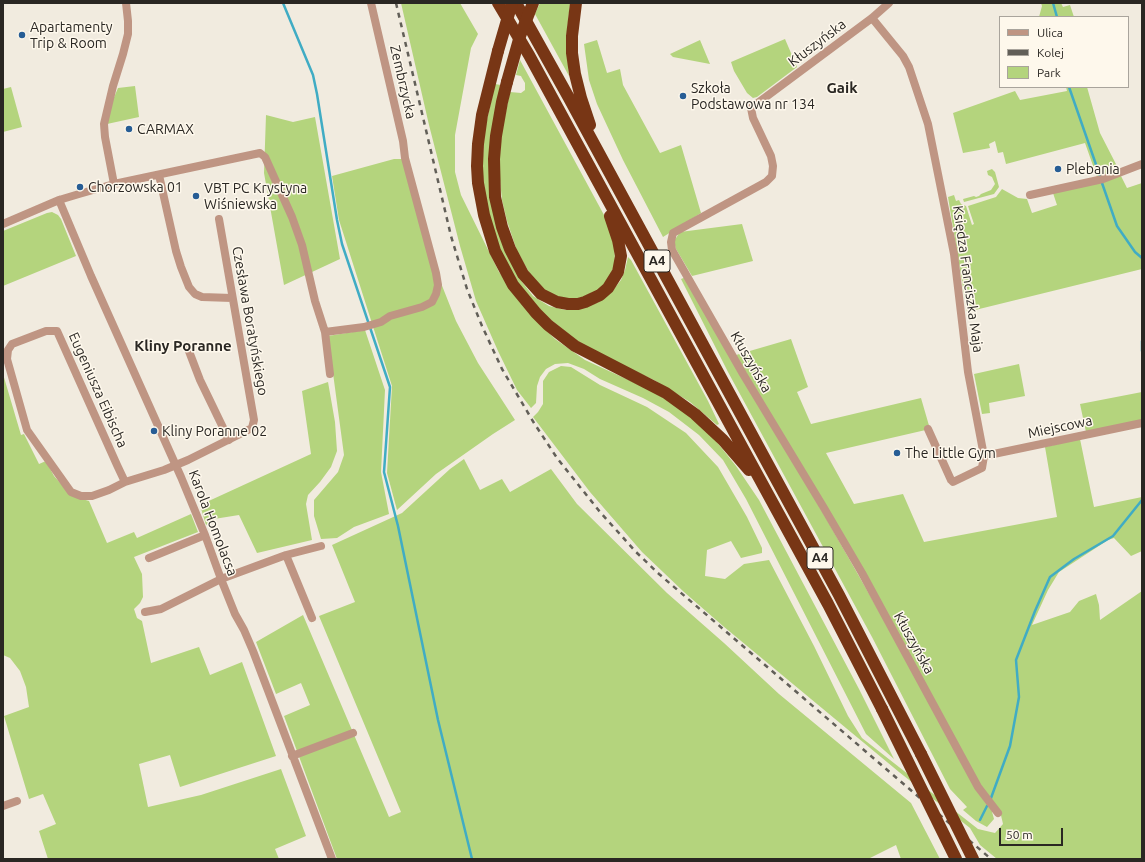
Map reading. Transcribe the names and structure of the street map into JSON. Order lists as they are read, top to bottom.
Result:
{
  "streets": {
    "highway": ["A4"],
    "street": [
      "Kłuszyńska",
      "Zembrzycka",
      "Księdza Franciszka Maja",
      "Czesława Boratyńskiego",
      "Eugeniusza Eibischa",
      "Miejscowa",
      "Karola Homolacsa"
    ]
  },
  "crossings": [
    ["Kłuszyńska", "Księdza Franciszka Maja"],
    ["Księdza Franciszka Maja", "Miejscowa"]
  ],
  "districts": ["Gaik", "Kliny Poranne"],
  "places": [
    "Apartamenty Trip & Room",
    "Szkoła Podstawowa nr 134",
    "CARMAX",
    "Plebania",
    "Chorzowska 01",
    "VBT PC Krystyna Wiśniewska",
    "Kliny Poranne 02",
    "The Little Gym"
  ],
  "legend": ["Ulica", "Kolej", "Park"],
  "scale_bar": "50 m"
}
